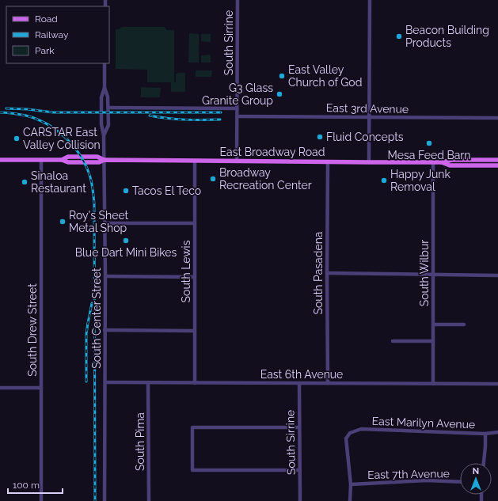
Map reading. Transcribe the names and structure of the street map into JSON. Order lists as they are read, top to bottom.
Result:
{
  "streets": {
    "main road": ["East Broadway Road"],
    "street": [
      "South Sirrine",
      "East 3rd Avenue",
      "South Lewis",
      "South Pasadena",
      "South Wilbur",
      "South Center Street",
      "South Drew Street",
      "East 6th Avenue",
      "East Marilyn Avenue",
      "South Pima",
      "East 7th Avenue"
    ]
  },
  "crossings": [
    ["South Sirrine", "East 3rd Avenue"],
    ["South Sirrine", "East Broadway Road"],
    ["South Sirrine", "East 6th Avenue"],
    ["East Broadway Road", "South Lewis"],
    ["East Broadway Road", "South Pasadena"],
    ["East Broadway Road", "South Wilbur"],
    ["East Broadway Road", "South Center Street"],
    ["East Broadway Road", "South Drew Street"],
    ["South Lewis", "East 6th Avenue"],
    ["South Pasadena", "East 6th Avenue"],
    ["South Wilbur", "East 6th Avenue"],
    ["South Center Street", "East 6th Avenue"],
    ["East 6th Avenue", "South Pima"],
    ["East Marilyn Avenue", "East 7th Avenue"]
  ],
  "places": [
    "Beacon Building Products",
    "East Valley Church of God",
    "G3 Glass Granite Group",
    "Fluid Concepts",
    "CARSTAR East Valley Collision",
    "Mesa Feed Barn",
    "Broadway Recreation Center",
    "Happy Junk Removal",
    "Sinaloa Restaurant",
    "Tacos El Teco",
    "Roy's Sheet Metal Shop",
    "Blue Dart Mini Bikes"
  ],
  "legend": ["Road", "Railway", "Park"],
  "scale_bar": "100 m",
  "north": "top"
}
